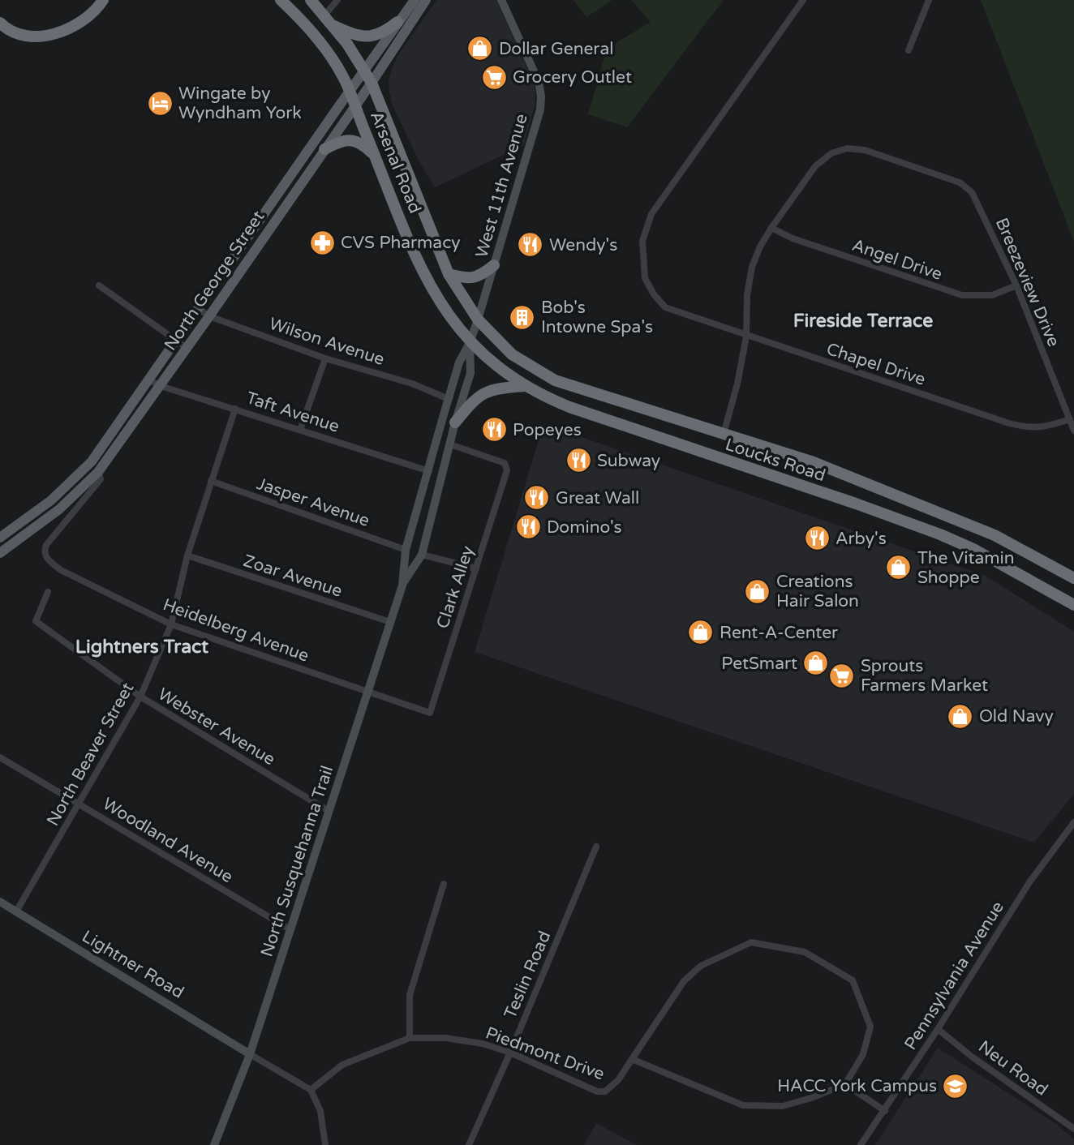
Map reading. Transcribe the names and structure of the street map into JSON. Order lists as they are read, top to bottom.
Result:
{
  "streets": {
    "highway": ["Arsenal Road", "Loucks Road"],
    "main road": [
      "West 11th Avenue",
      "North George Street",
      "North Susquehanna Trail",
      "Lightner Road"
    ],
    "street": [
      "Angel Drive",
      "Breezeview Drive",
      "Wilson Avenue",
      "Chapel Drive",
      "Taft Avenue",
      "Jasper Avenue",
      "Zoar Avenue",
      "Clark Alley",
      "Heidelberg Avenue",
      "Webster Avenue",
      "North Beaver Street",
      "Woodland Avenue",
      "Teslin Road",
      "Pennsylvania Avenue",
      "Piedmont Drive",
      "Neu Road"
    ]
  },
  "crossings": [
    ["Arsenal Road", "West 11th Avenue"],
    ["Arsenal Road", "North George Street"],
    ["Arsenal Road", "Loucks Road"],
    ["Arsenal Road", "North Susquehanna Trail"],
    ["West 11th Avenue", "Loucks Road"],
    ["West 11th Avenue", "North Susquehanna Trail"],
    ["Angel Drive", "Breezeview Drive"],
    ["North George Street", "Wilson Avenue"],
    ["North George Street", "Taft Avenue"],
    ["North George Street", "Heidelberg Avenue"],
    ["Breezeview Drive", "Chapel Drive"],
    ["Wilson Avenue", "North Susquehanna Trail"],
    ["Taft Avenue", "North Beaver Street"],
    ["Taft Avenue", "North Susquehanna Trail"],
    ["Loucks Road", "North Susquehanna Trail"],
    ["Jasper Avenue", "North Beaver Street"],
    ["Jasper Avenue", "North Susquehanna Trail"],
    ["Zoar Avenue", "North Beaver Street"],
    ["Zoar Avenue", "North Susquehanna Trail"],
    ["Clark Alley", "Heidelberg Avenue"],
    ["Clark Alley", "North Susquehanna Trail"],
    ["Heidelberg Avenue", "North Beaver Street"],
    ["Heidelberg Avenue", "North Susquehanna Trail"],
    ["Webster Avenue", "North Beaver Street"],
    ["Webster Avenue", "North Susquehanna Trail"],
    ["North Beaver Street", "Woodland Avenue"],
    ["North Beaver Street", "Lightner Road"],
    ["Woodland Avenue", "North Susquehanna Trail"],
    ["North Susquehanna Trail", "Lightner Road"],
    ["Teslin Road", "Piedmont Drive"],
    ["Pennsylvania Avenue", "Neu Road"]
  ],
  "districts": ["Fireside Terrace", "Lightners Tract"],
  "places": {
    "shop": [
      "Dollar General",
      "The Vitamin Shoppe",
      "Creations Hair Salon",
      "Rent-A-Center",
      "PetSmart",
      "Old Navy"
    ],
    "supermarket": ["Grocery Outlet", "Sprouts Farmers Market"],
    "hotel": ["Wingate by Wyndham York"],
    "pharmacy": ["CVS Pharmacy"],
    "restaurant": [
      "Wendy's",
      "Popeyes",
      "Subway",
      "Great Wall",
      "Domino's",
      "Arby's"
    ],
    "building": ["Bob's Intowne Spa's"],
    "school or university": ["HACC York Campus"]
  }
}
